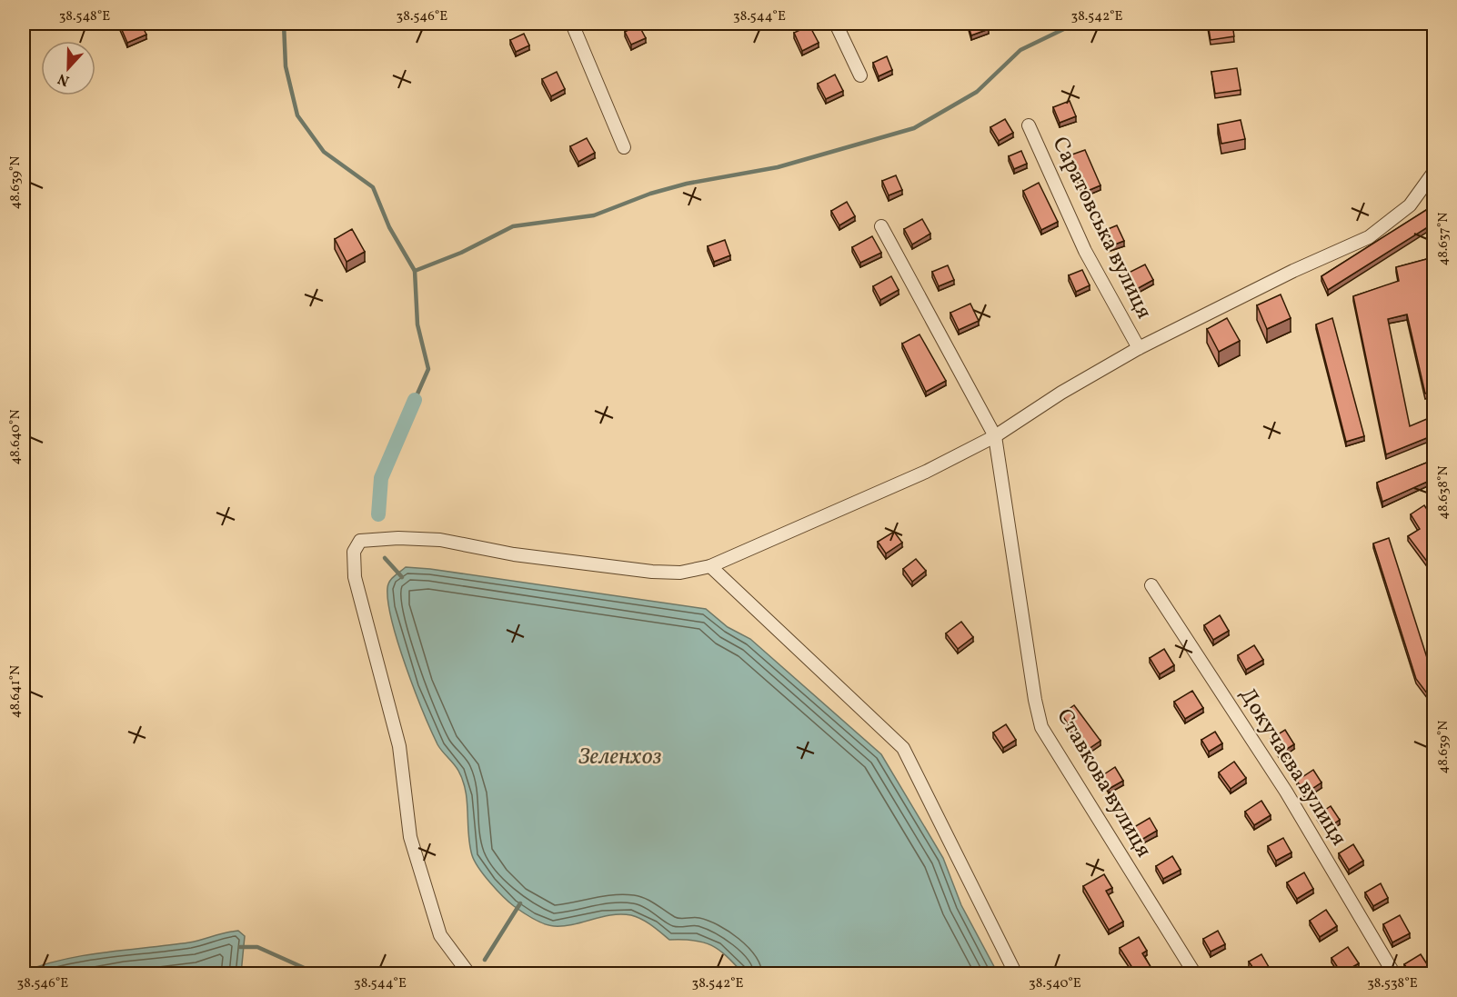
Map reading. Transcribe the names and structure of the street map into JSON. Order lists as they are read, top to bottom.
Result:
{
  "streets": {
    "street": ["Саратовська вулиця", "Докучаєва вулиця", "Ставкова вулиця"]
  },
  "water": ["Зеленхоз"],
  "north": "bottom",
  "coordinates": [
    "38.548°E",
    "38.546°E",
    "38.544°E",
    "38.542°E",
    "48.639°N",
    "48.637°N",
    "48.640°N",
    "48.638°N",
    "48.641°N",
    "38.540°E",
    "38.538°E"
  ]
}
